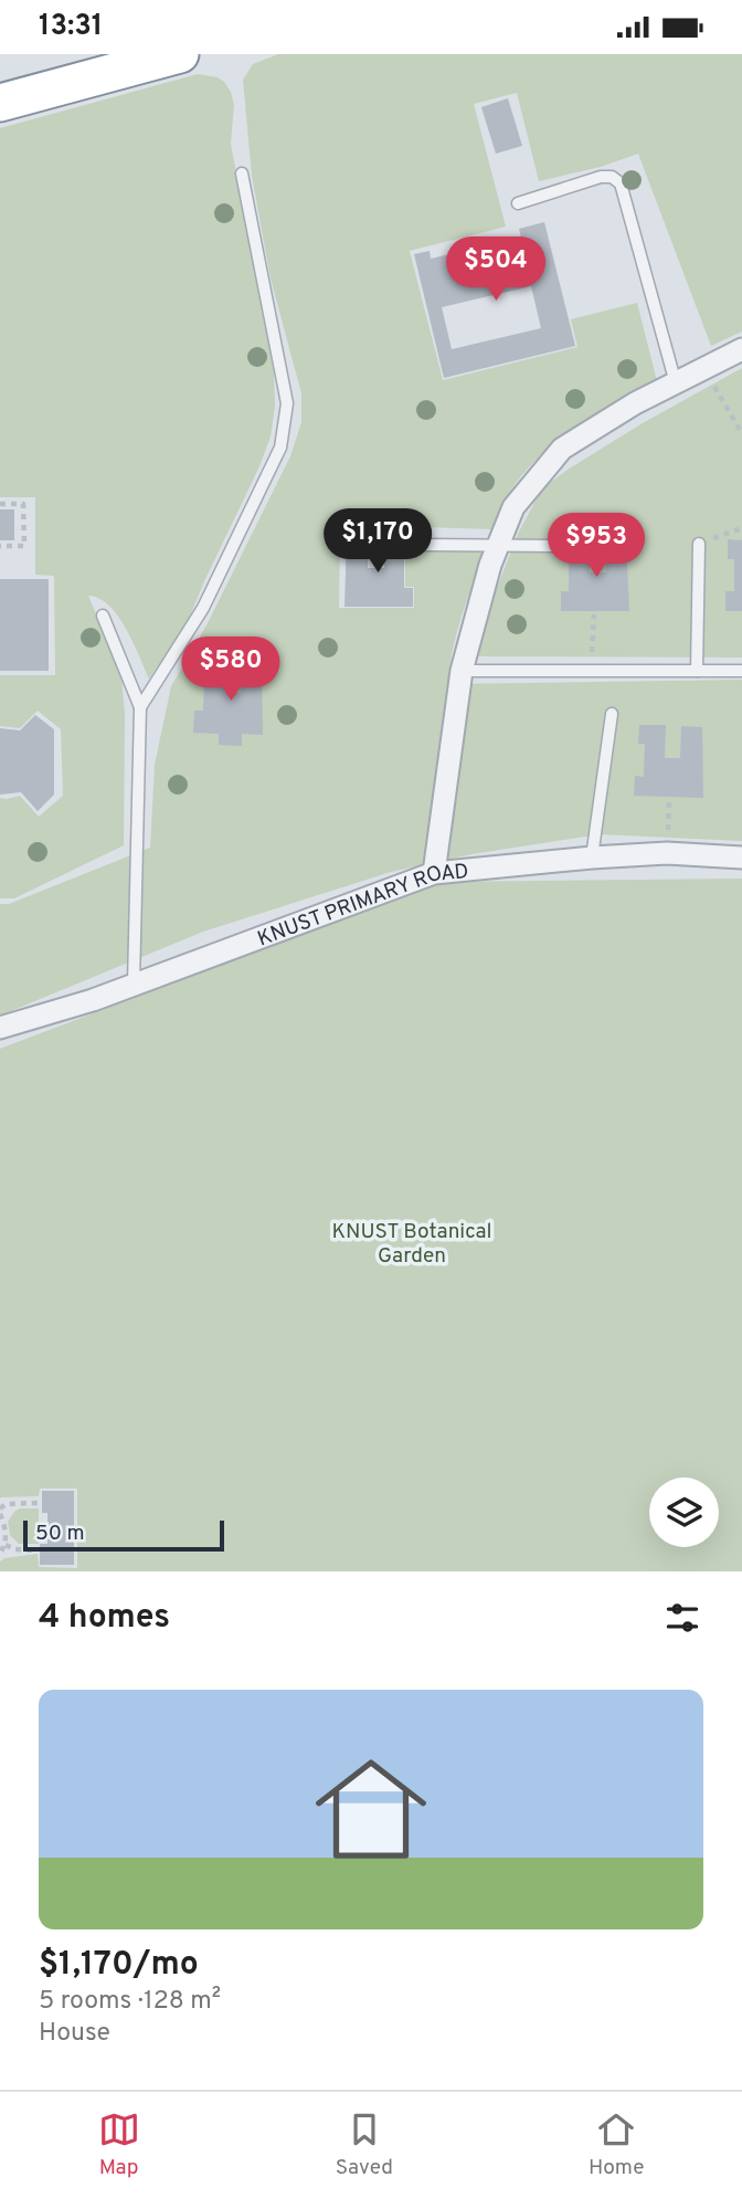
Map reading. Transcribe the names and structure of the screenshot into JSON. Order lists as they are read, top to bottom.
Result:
{
  "streets": {
    "street": ["KNUST PRIMARY ROAD"]
  },
  "parks": ["KNUST Botanical Garden"],
  "scale_bar": "50 m",
  "page": {
    "status": "13:31",
    "price": [
      "$504",
      "$1,170",
      "$953",
      "$580"
    ],
    "scale": "50 m",
    "heading": "4 homes",
    "list": [
      {
        "name": "$1,170/mo",
        "note": "5 rooms · 128 m² · House"
      }
    ],
    "tabs": ["Map", "Saved", "Home"]
  }
}
